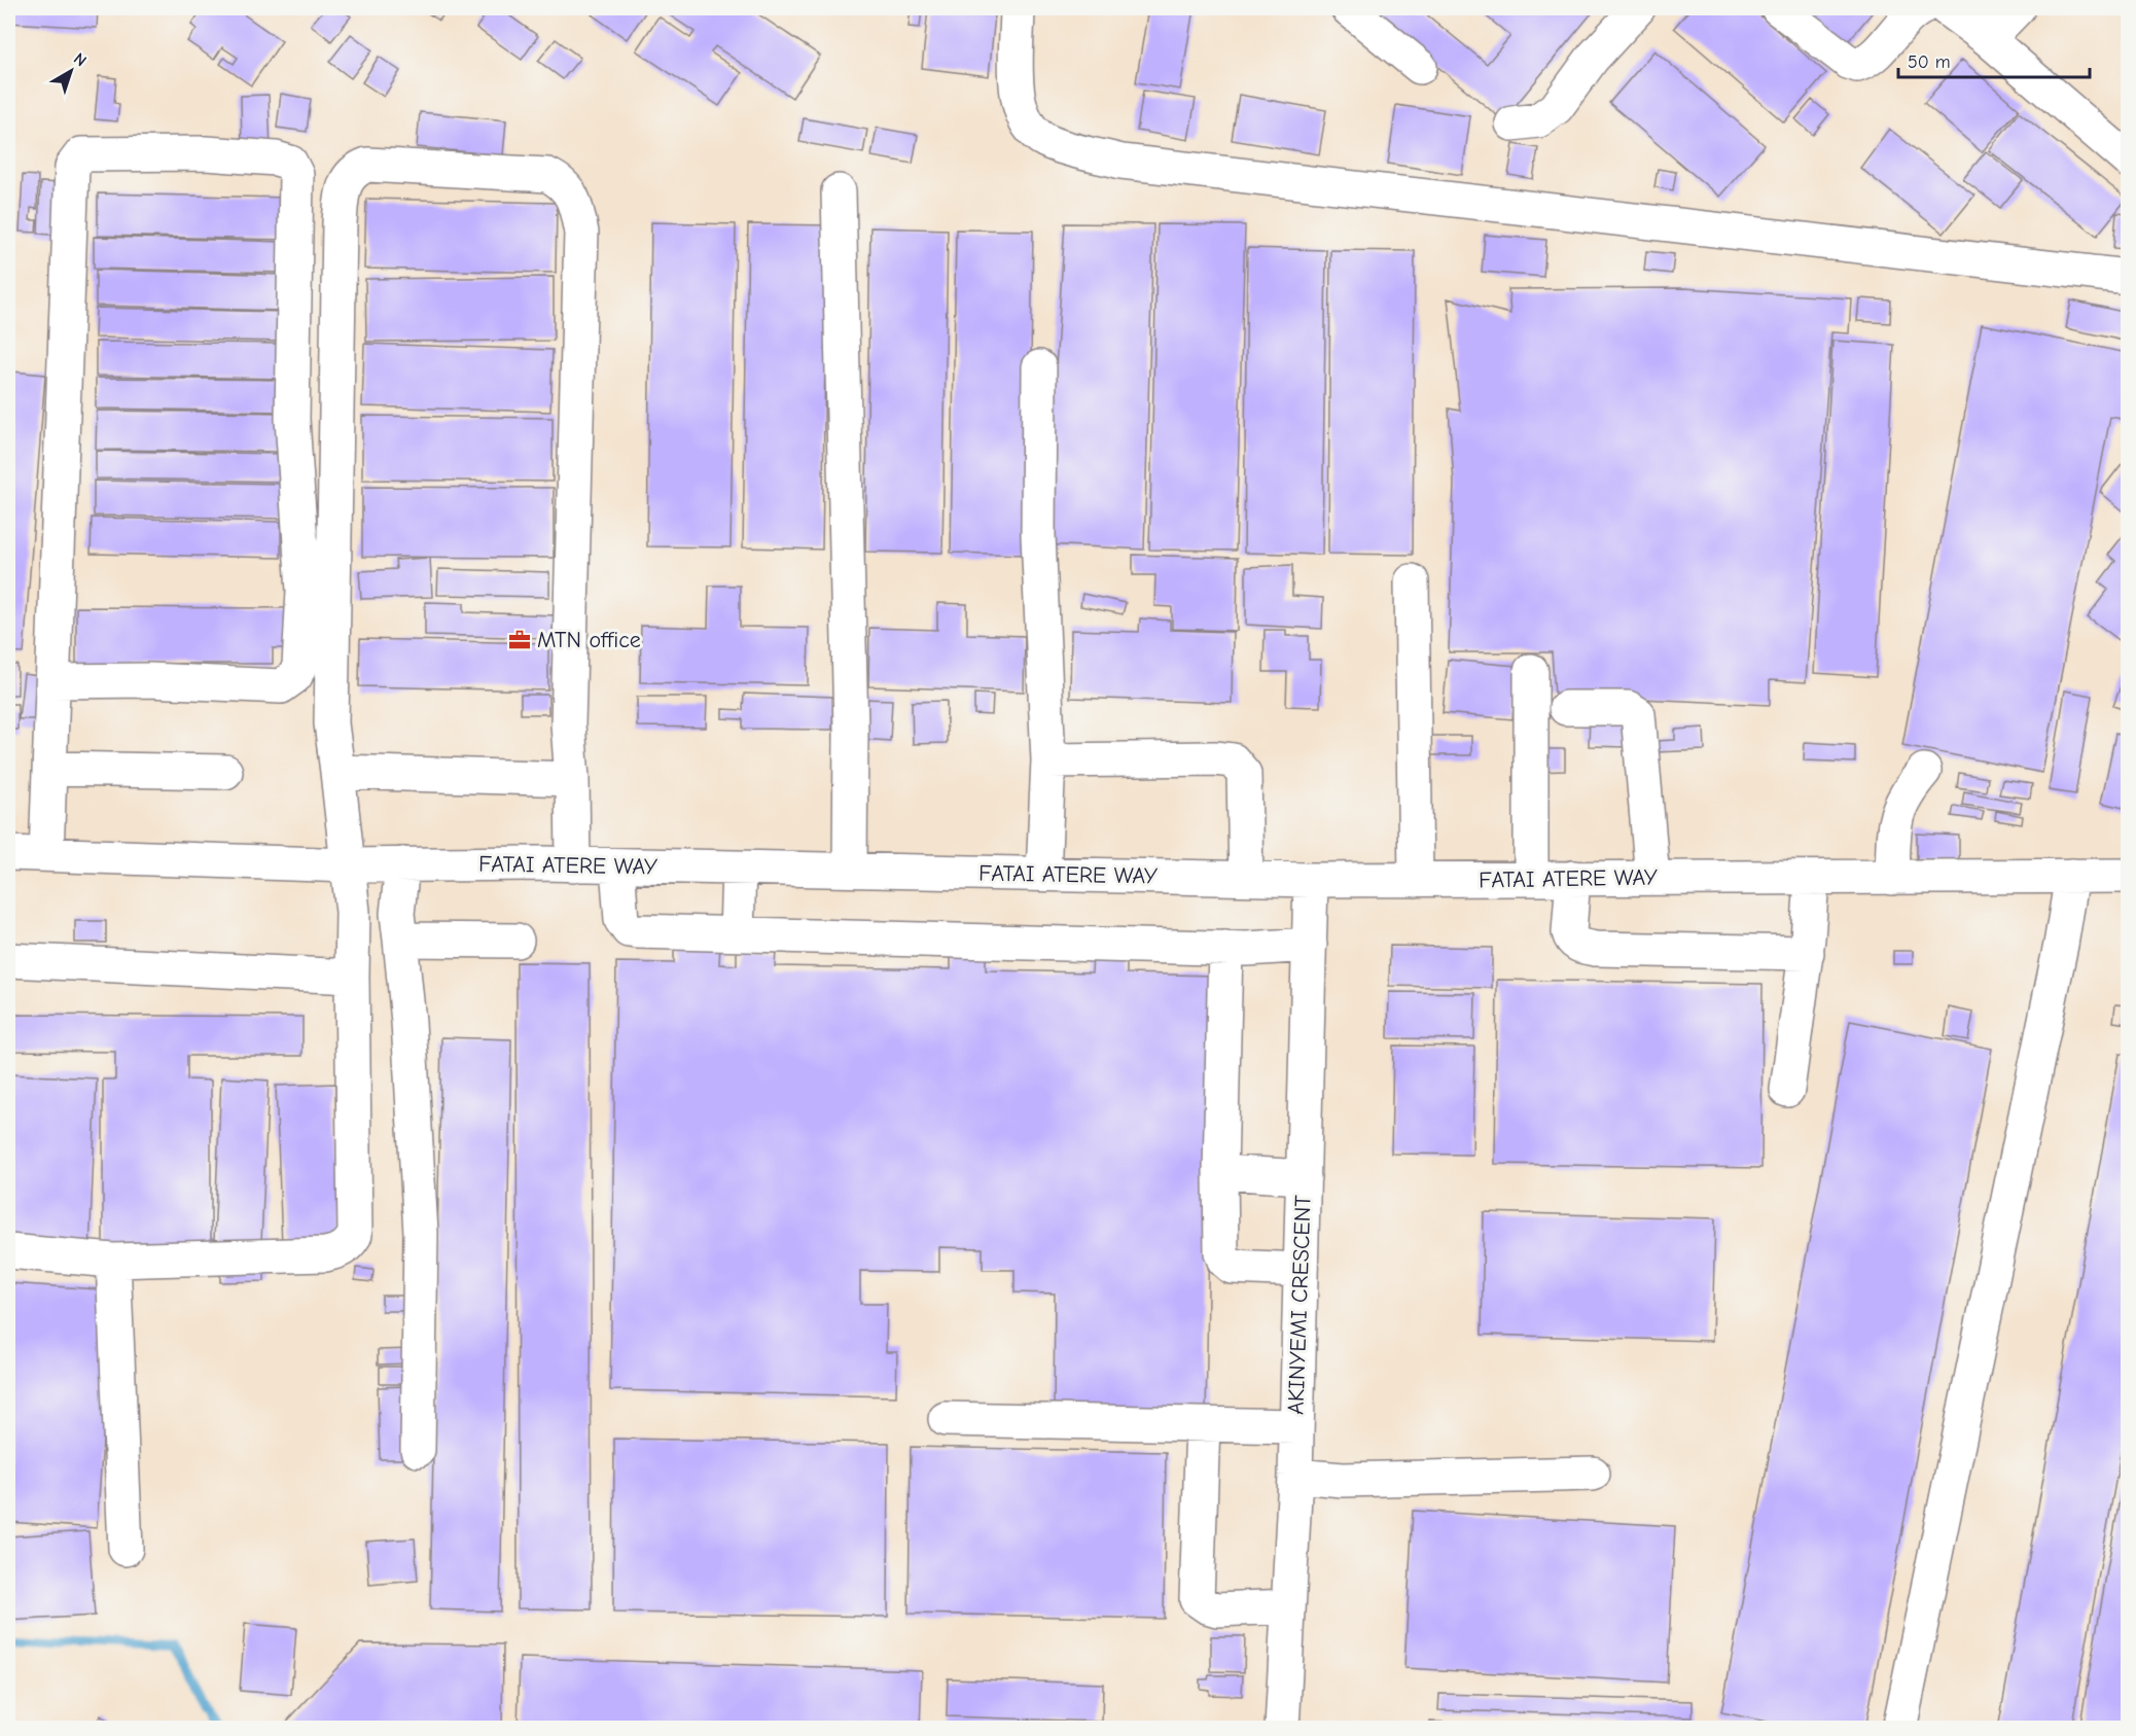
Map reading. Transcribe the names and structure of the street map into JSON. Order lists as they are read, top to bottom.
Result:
{
  "streets": {
    "street": ["FATAI ATERE WAY", "AKINYEMI CRESCENT"]
  },
  "crossings": [
    ["FATAI ATERE WAY", "AKINYEMI CRESCENT"]
  ],
  "places": {
    "office": ["MTN office"]
  },
  "scale_bar": "50 m",
  "north": "top right"
}
